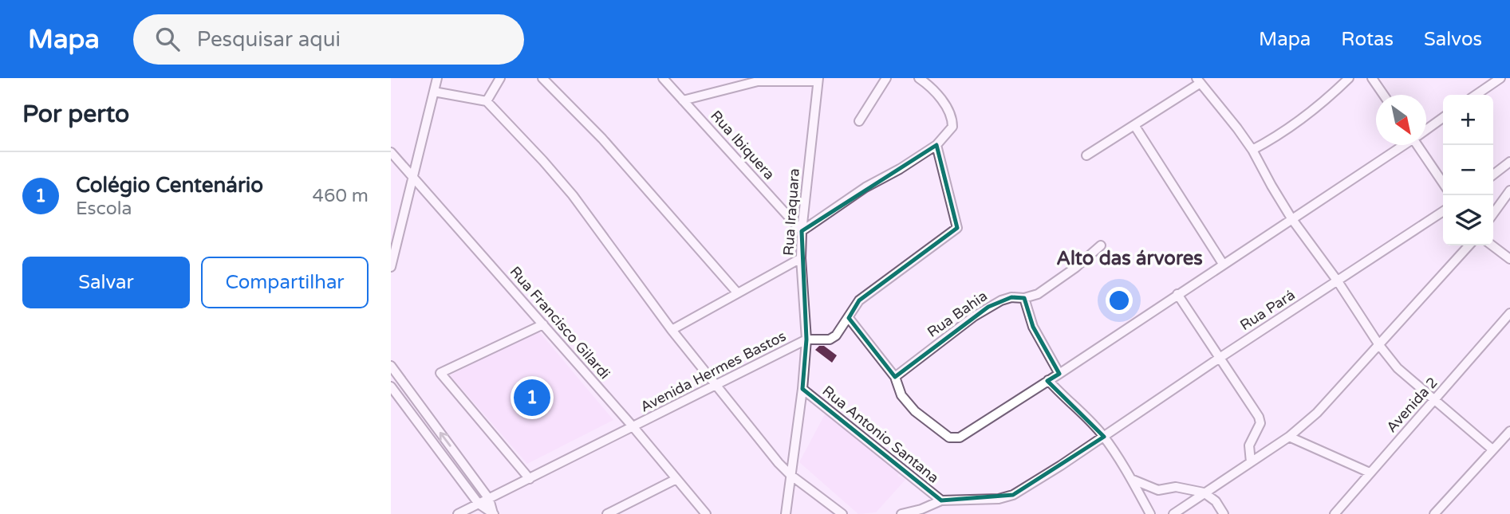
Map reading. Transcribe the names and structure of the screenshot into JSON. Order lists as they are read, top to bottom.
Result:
{
  "streets": {
    "street": [
      "Rua Ibiquera",
      "Rua Iraquara",
      "Rua Pará",
      "Rua Bahia",
      "Rua Francisco Gilardi",
      "Avenida Hermes Bastos",
      "Avenida 2",
      "Rua Antonio Santana"
    ]
  },
  "crossings": [
    ["Rua Ibiquera", "Rua Iraquara"],
    ["Rua Iraquara", "Avenida Hermes Bastos"],
    ["Rua Iraquara", "Rua Antonio Santana"],
    ["Rua Pará", "Rua Antonio Santana"],
    ["Rua Francisco Gilardi", "Avenida Hermes Bastos"]
  ],
  "districts": ["Alto das árvores"],
  "north": "bottom right",
  "page": {
    "header": "Mapa",
    "search": "Pesquisar aqui",
    "nav": ["Mapa", "Rotas", "Salvos"],
    "heading": "Por perto",
    "map_buttons": ["+", "−"],
    "list": [
      {
        "mark": "1",
        "name": "Colégio Centenário",
        "note": "Escola",
        "value": "460 m"
      }
    ],
    "buttons": ["Salvar", "Compartilhar"],
    "pins": "1"
  }
}
